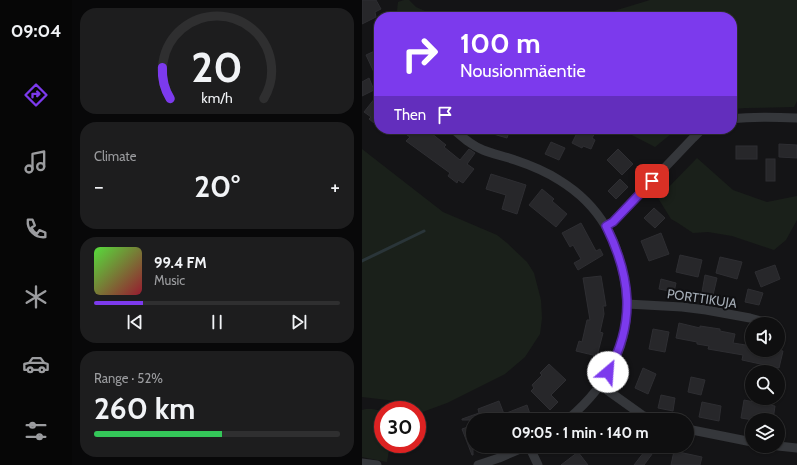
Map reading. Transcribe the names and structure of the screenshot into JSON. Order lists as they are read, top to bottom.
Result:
{
  "streets": {
    "street": ["PORTTIKUJA"]
  },
  "page": {
    "tabs": "09:04",
    "turn": ["100 m", "Nousionmäentie"],
    "then": "Then",
    "tile": [
      "Climate",
      ["Range · 52%", "260 km"]
    ],
    "heat": ["−", "20°", "+"],
    "song": ["99.4 FM", "Music"],
    "limit": "30",
    "trip": "09:05 · 1 min · 140 m",
    "gauge": ["20", "km/h"]
  }
}
